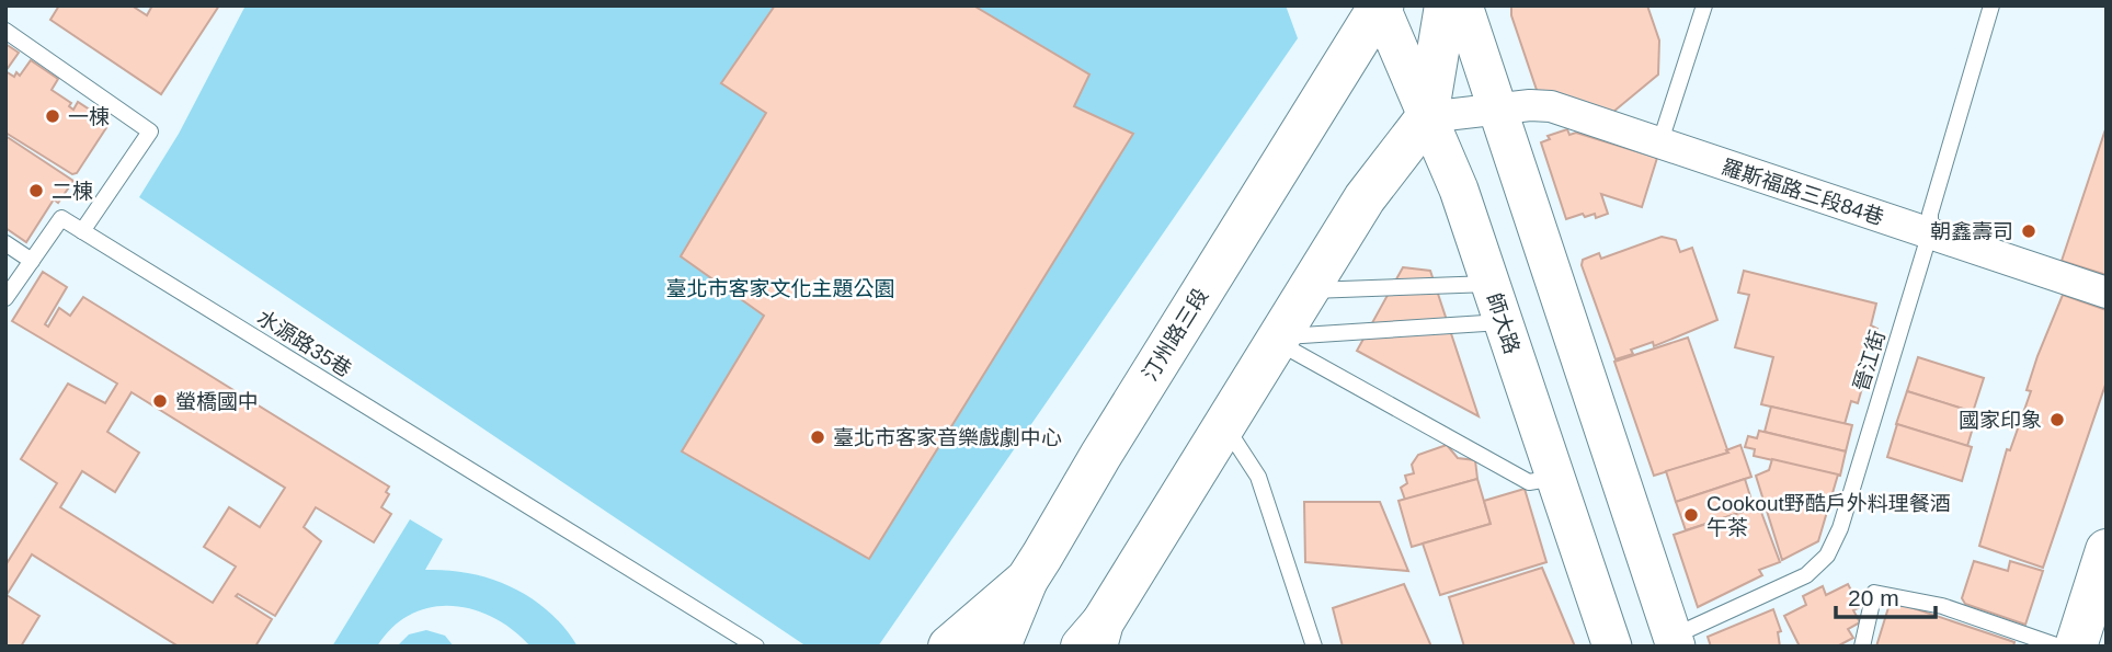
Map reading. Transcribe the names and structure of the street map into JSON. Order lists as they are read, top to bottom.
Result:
{
  "streets": {
    "main road": ["汀州路三段"],
    "street": ["羅斯福路三段84巷", "師大路"],
    "lane": ["水源路35巷", "晉江街"]
  },
  "crossings": [
    ["羅斯福路三段84巷", "晉江街"],
    ["師大路", "汀州路三段"]
  ],
  "parks": ["臺北市客家文化主題公園"],
  "places": [
    "一棟",
    "二棟",
    "朝鑫壽司",
    "螢橋國中",
    "國家印象",
    "臺北市客家音樂戲劇中心",
    "Cookout野酷戶外料理餐酒 午茶"
  ],
  "scale_bar": "20 m"
}
